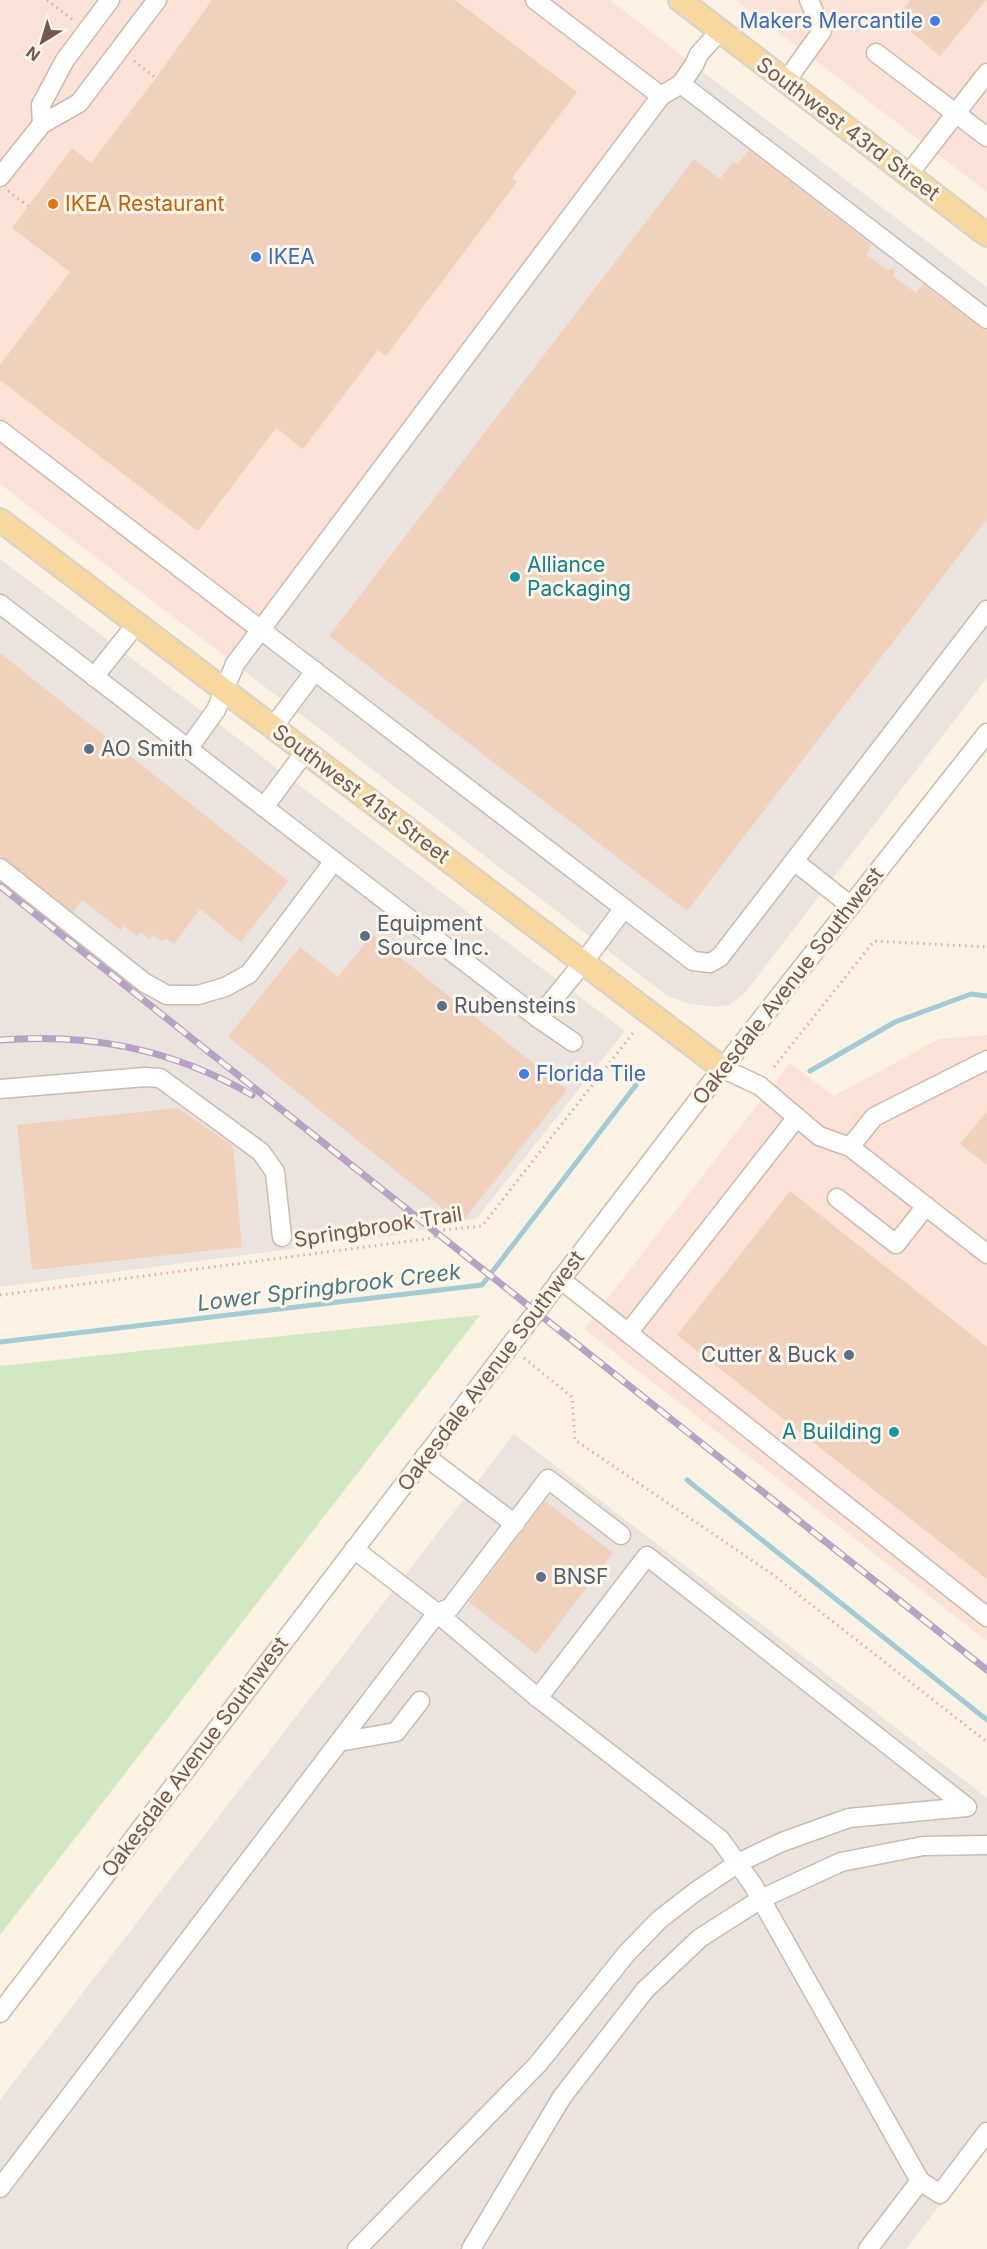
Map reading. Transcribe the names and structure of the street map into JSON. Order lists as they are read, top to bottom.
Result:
{
  "streets": {
    "main road": ["Southwest 43rd Street", "Southwest 41st Street"],
    "street": ["Oakesdale Avenue Southwest"],
    "path": ["Springbrook Trail"]
  },
  "crossings": [
    ["Southwest 41st Street", "Oakesdale Avenue Southwest"]
  ],
  "water": ["Lower Springbrook Creek"],
  "places": [
    "Makers Mercantile",
    "IKEA Restaurant",
    "IKEA",
    "Alliance Packaging",
    "AO Smith",
    "Equipment Source Inc.",
    "Rubensteins",
    "Florida Tile",
    "Cutter & Buck",
    "A Building",
    "BNSF"
  ],
  "north": "bottom left"
}
